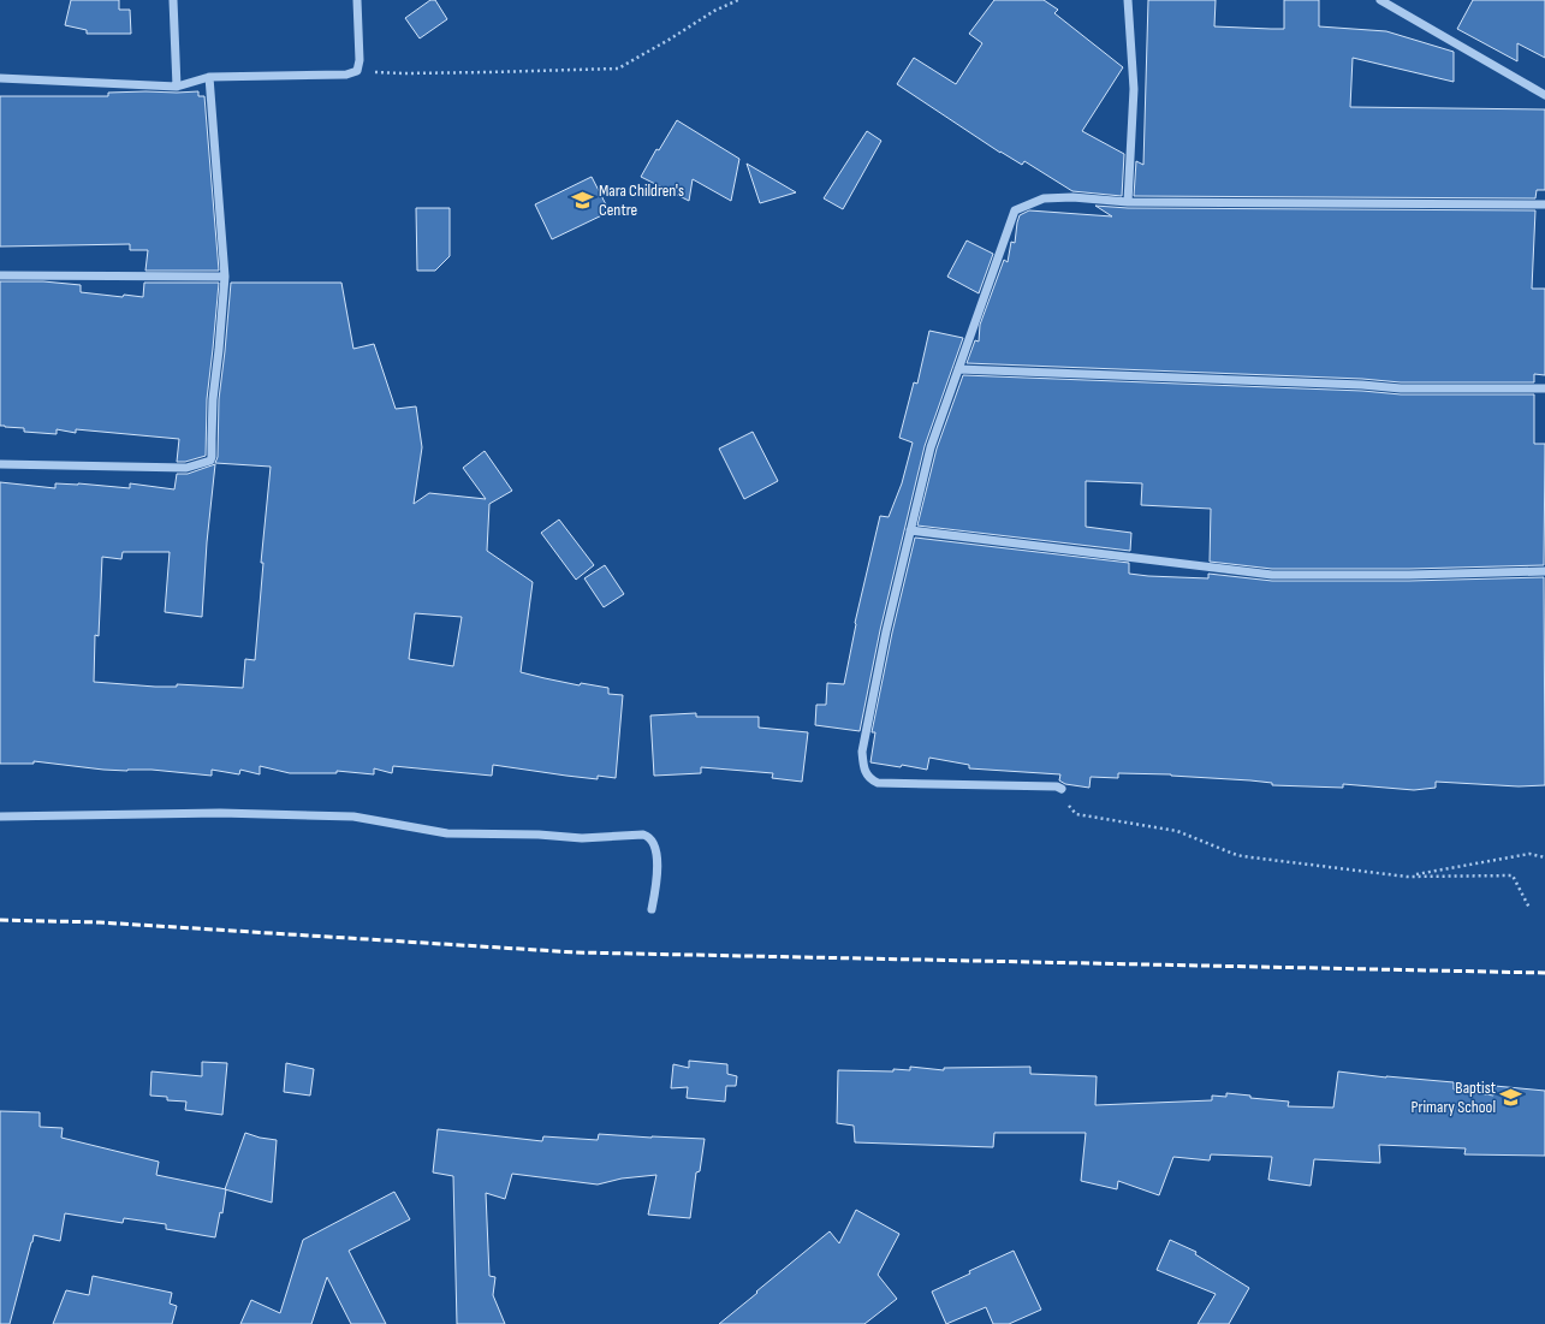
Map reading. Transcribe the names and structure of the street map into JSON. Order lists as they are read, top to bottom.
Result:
{
  "places": {
    "school or university": ["Mara Children's Centre", "Baptist Primary School"]
  }
}
